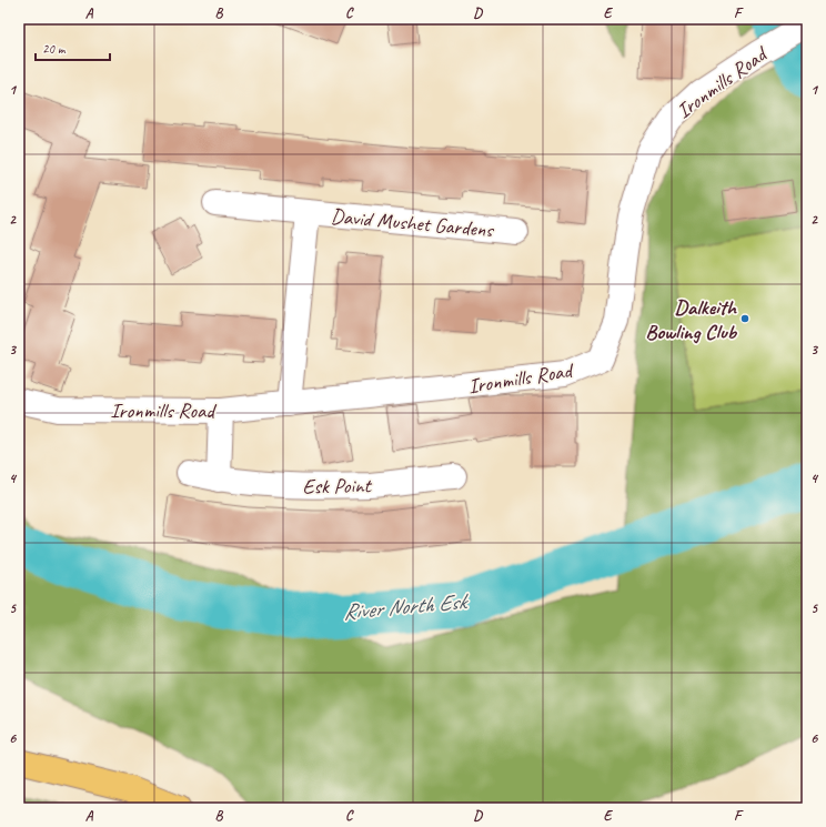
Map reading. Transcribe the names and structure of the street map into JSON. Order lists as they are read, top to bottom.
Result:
{
  "streets": {
    "street": ["Ironmills Road", "David Mushet Gardens", "Esk Point"]
  },
  "crossings": [
    ["Ironmills Road", "David Mushet Gardens"]
  ],
  "water": ["River North Esk"],
  "places": ["Dalkeith Bowling Club"],
  "scale_bar": "20 m",
  "grid": {
    "columns": [
      "A",
      "B",
      "C",
      "D",
      "E",
      "F"
    ],
    "rows": [
      "1",
      "2",
      "3",
      "4",
      "5",
      "6"
    ]
  }
}
